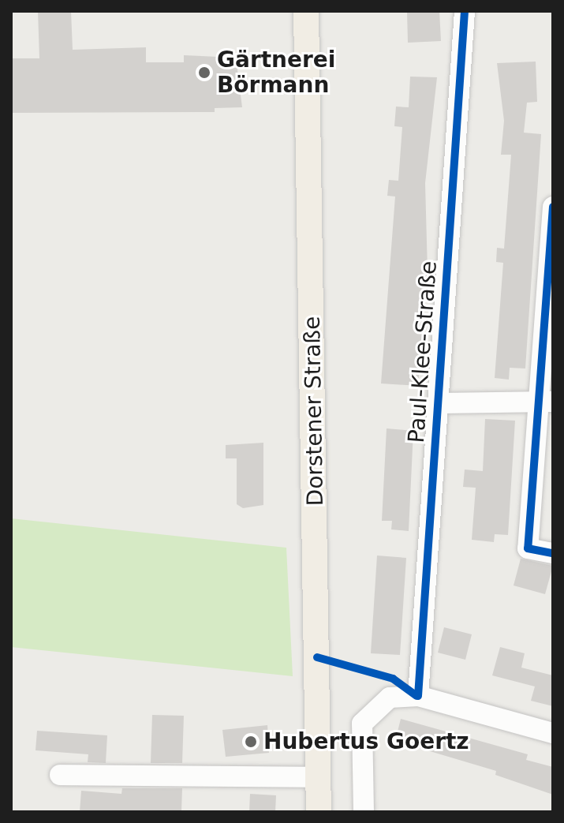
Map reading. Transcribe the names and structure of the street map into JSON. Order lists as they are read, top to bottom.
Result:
{
  "streets": {
    "main road": ["Dorstener Straße"],
    "street": ["Paul-Klee-Straße"]
  },
  "places": ["Gärtnerei Börmann", "Hubertus Goertz"]
}
